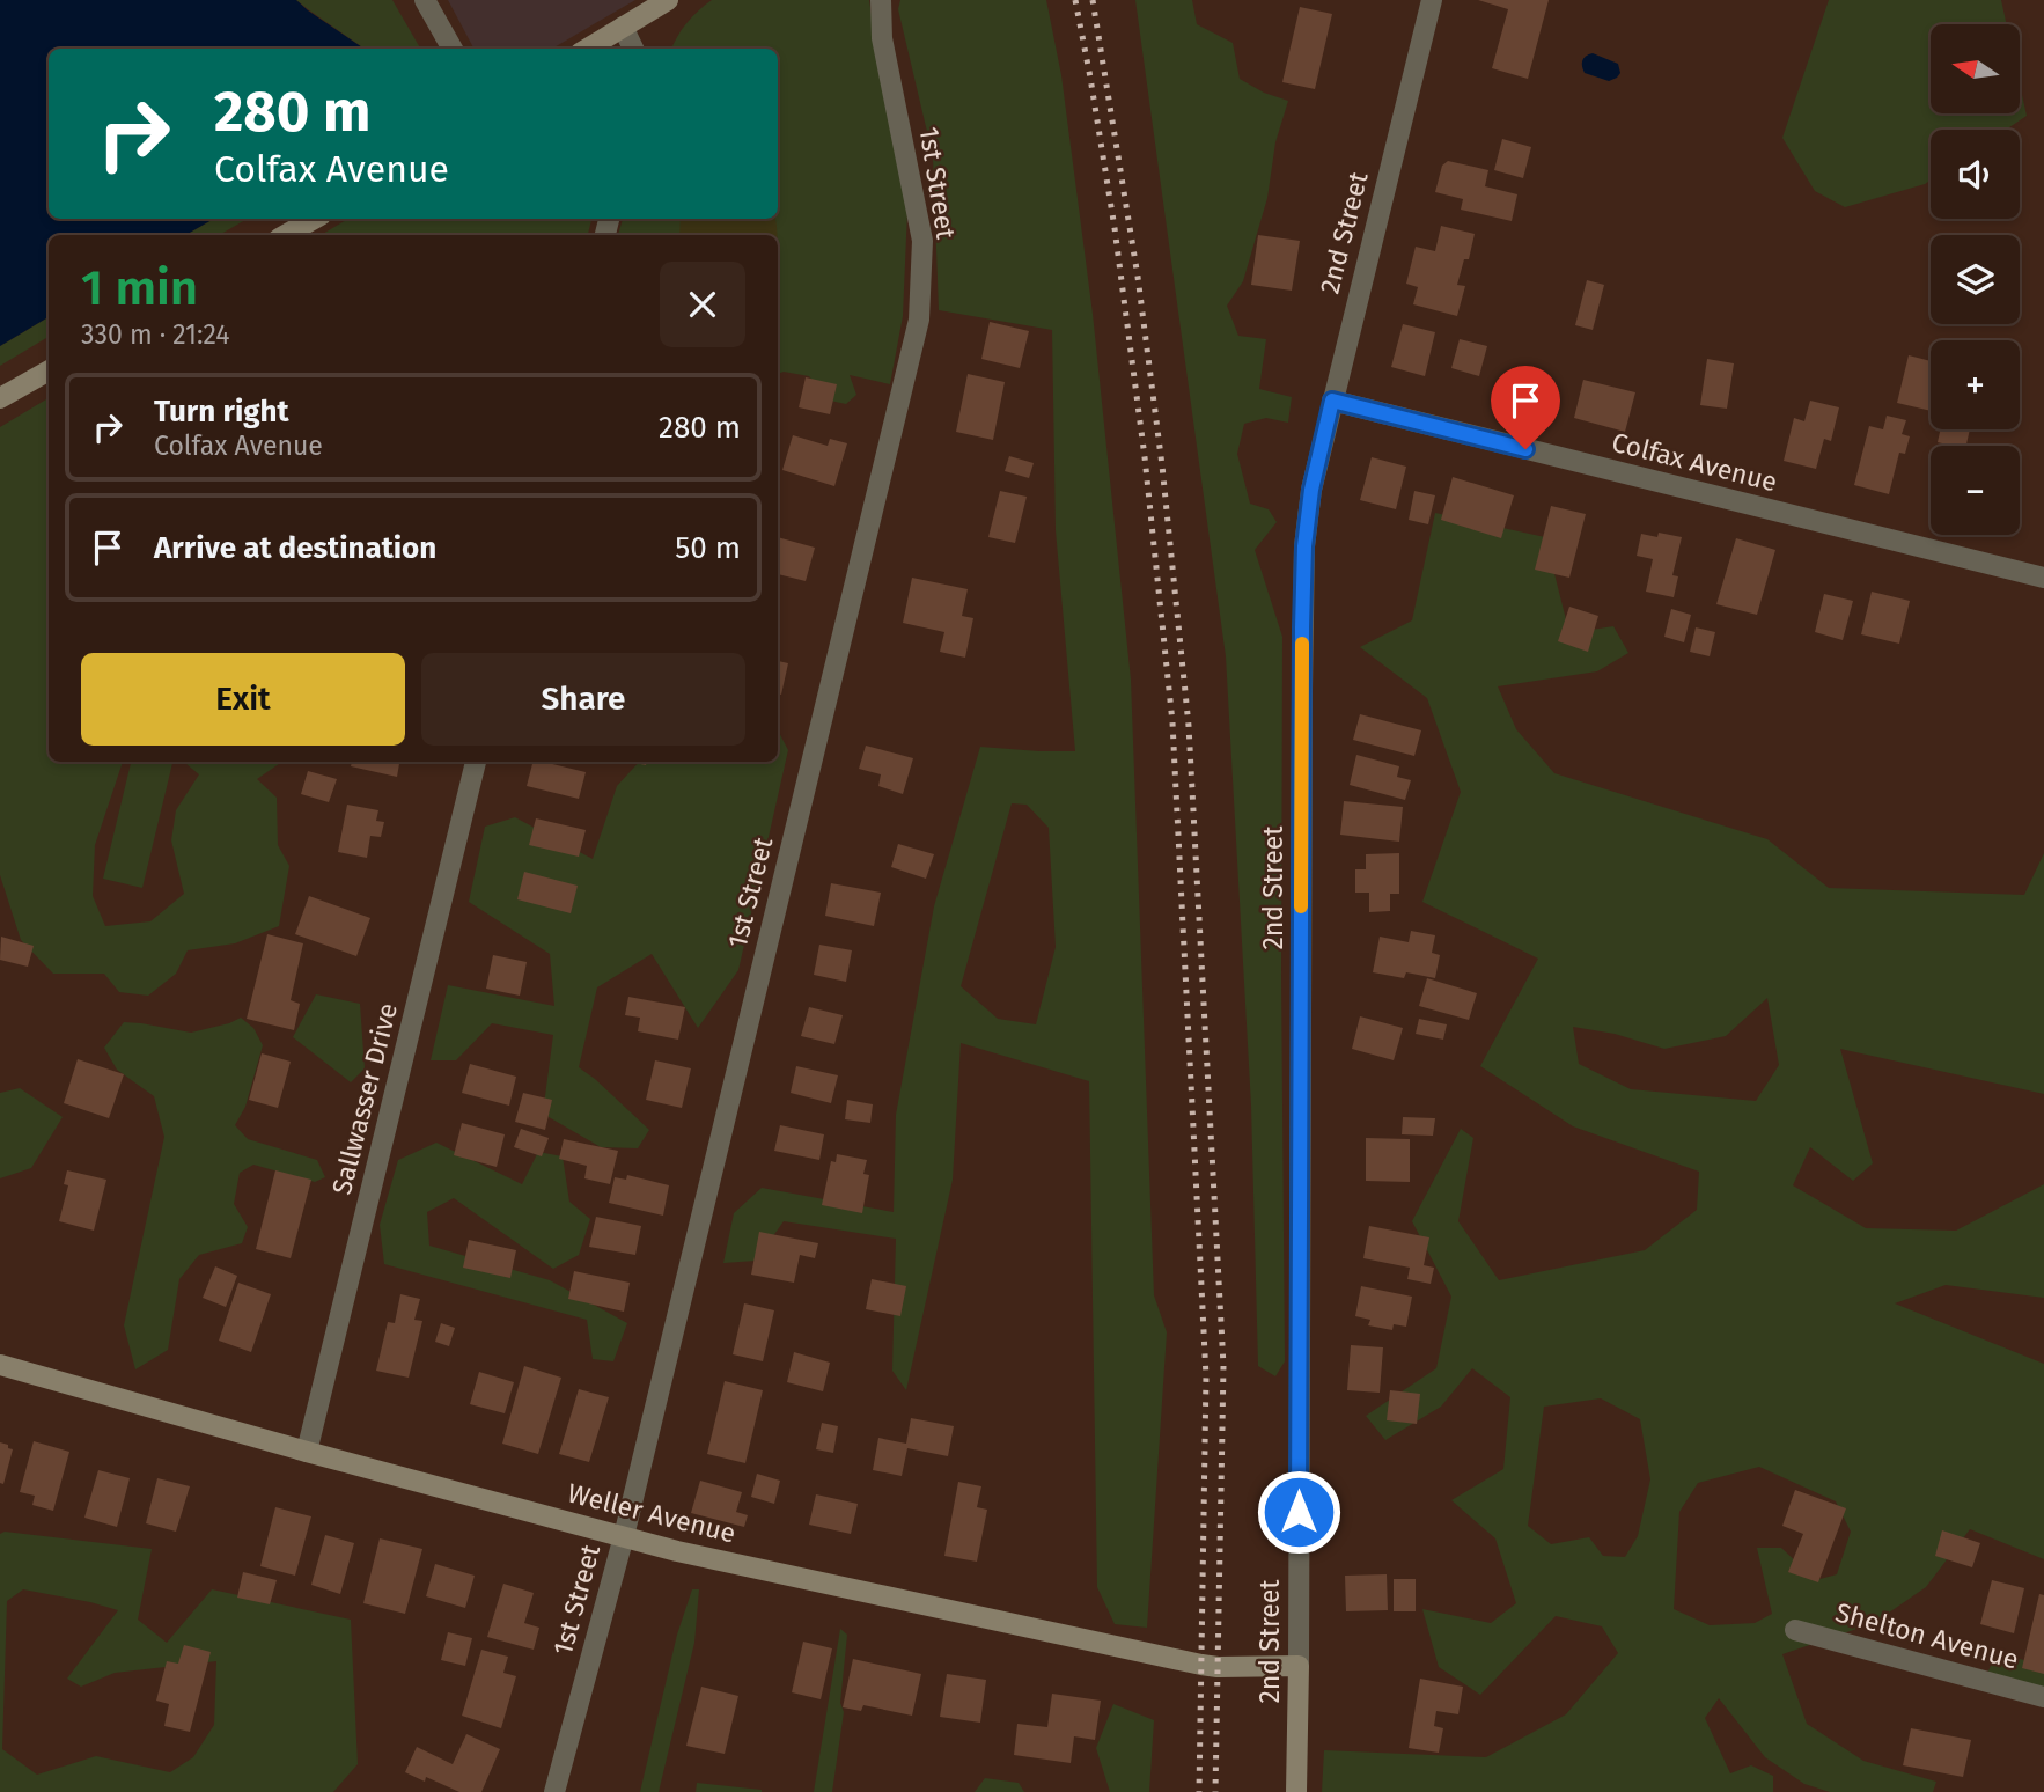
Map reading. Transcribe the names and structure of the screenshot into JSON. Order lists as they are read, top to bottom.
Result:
{
  "streets": {
    "street": [
      "1st Street",
      "2nd Street",
      "Colfax Avenue",
      "Sallwasser Drive",
      "Weller Avenue",
      "Shelton Avenue"
    ]
  },
  "crossings": [
    ["1st Street", "Weller Avenue"],
    ["2nd Street", "Colfax Avenue"],
    ["2nd Street", "Weller Avenue"],
    ["Sallwasser Drive", "Weller Avenue"]
  ],
  "north": "left",
  "page": {
    "map_buttons": ["+", "−"],
    "turn": ["280 m", "Colfax Avenue"],
    "heading": ["1 min", "330 m · 21:24"],
    "list": [
      {
        "name": "Turn right",
        "note": "Colfax Avenue",
        "value": "280 m"
      },
      {
        "name": "Arrive at destination",
        "value": "50 m"
      }
    ],
    "buttons": ["Exit", "Share"]
  }
}
